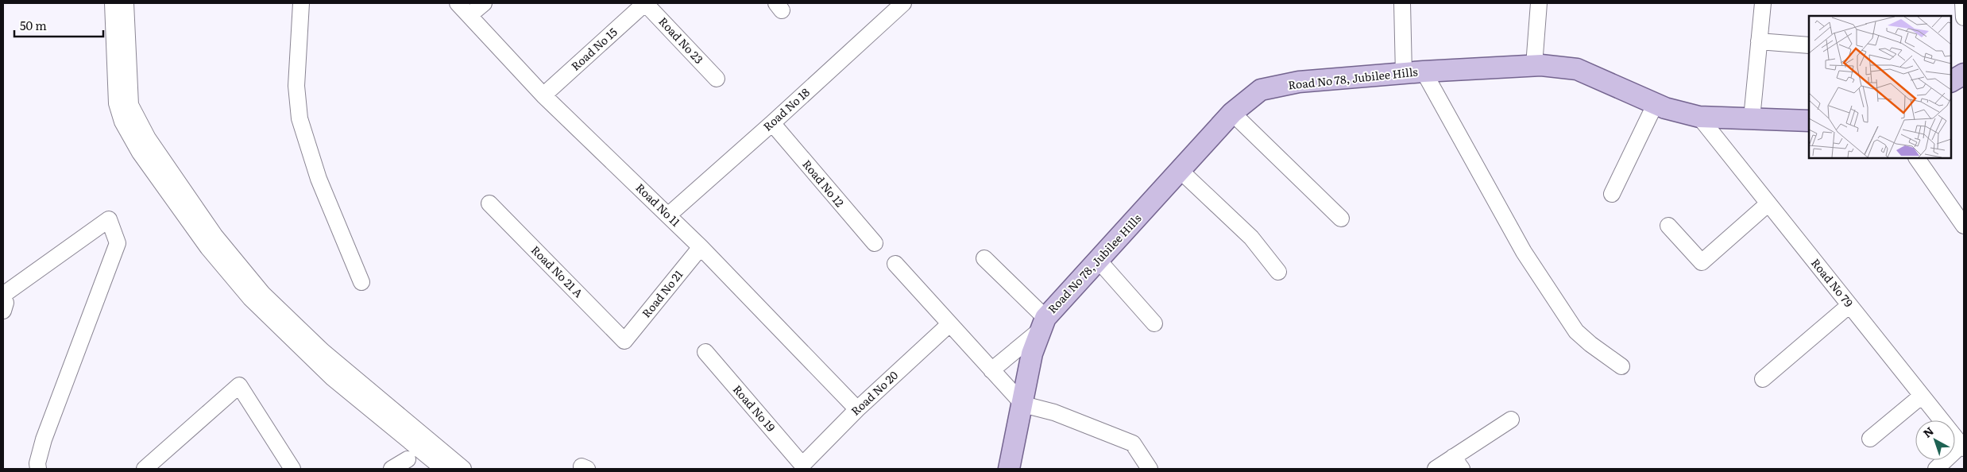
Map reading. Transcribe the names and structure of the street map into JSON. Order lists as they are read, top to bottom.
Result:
{
  "streets": {
    "main road": ["Road No 78, Jubilee Hills"],
    "street": [
      "Road No 23",
      "Road No 15",
      "Road No 18",
      "Road No 12",
      "Road No 11",
      "Road No 21 A",
      "Road No 79",
      "Road No 21",
      "Road No 20",
      "Road No 19"
    ]
  },
  "crossings": [
    ["Road No 23", "Road No 15"],
    ["Road No 15", "Road No 11"],
    ["Road No 78, Jubilee Hills", "Road No 79"],
    ["Road No 18", "Road No 12"],
    ["Road No 18", "Road No 11"],
    ["Road No 11", "Road No 21"],
    ["Road No 11", "Road No 20"],
    ["Road No 21 A", "Road No 21"],
    ["Road No 20", "Road No 19"]
  ],
  "scale_bar": "50 m",
  "north": "top left"
}
